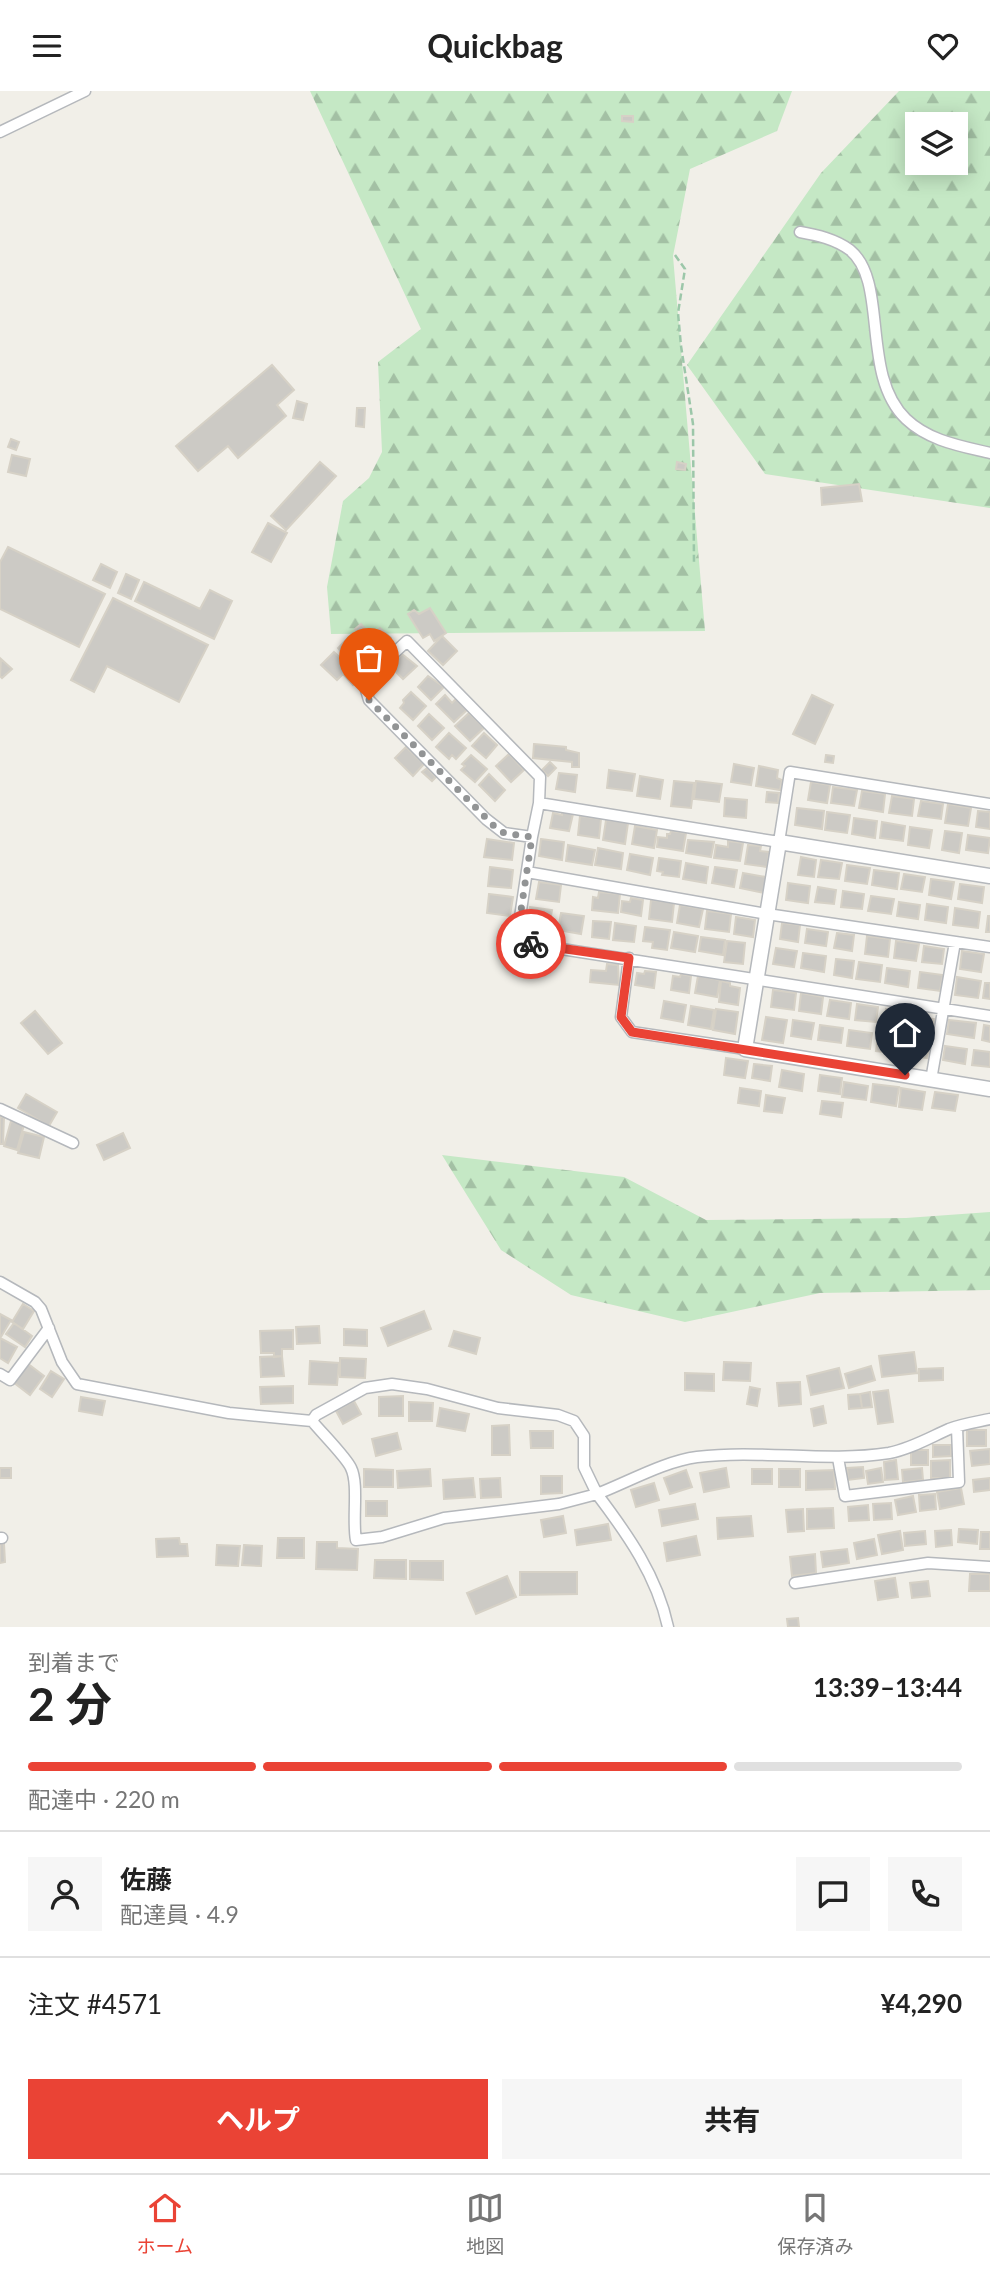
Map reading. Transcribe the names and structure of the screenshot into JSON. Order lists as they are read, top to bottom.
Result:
{
  "page": {
    "header": "Quickbag",
    "heading": ["2 分", "到着まで", "13:39–13:44"],
    "panel": [
      "佐藤",
      "配達員 · 4.9",
      "注文 #4571",
      "¥4,290"
    ],
    "bar": "配達中 · 220 m",
    "buttons": ["ヘルプ", "共有"],
    "tabs": ["ホーム", "地図", "保存済み"]
  }
}
